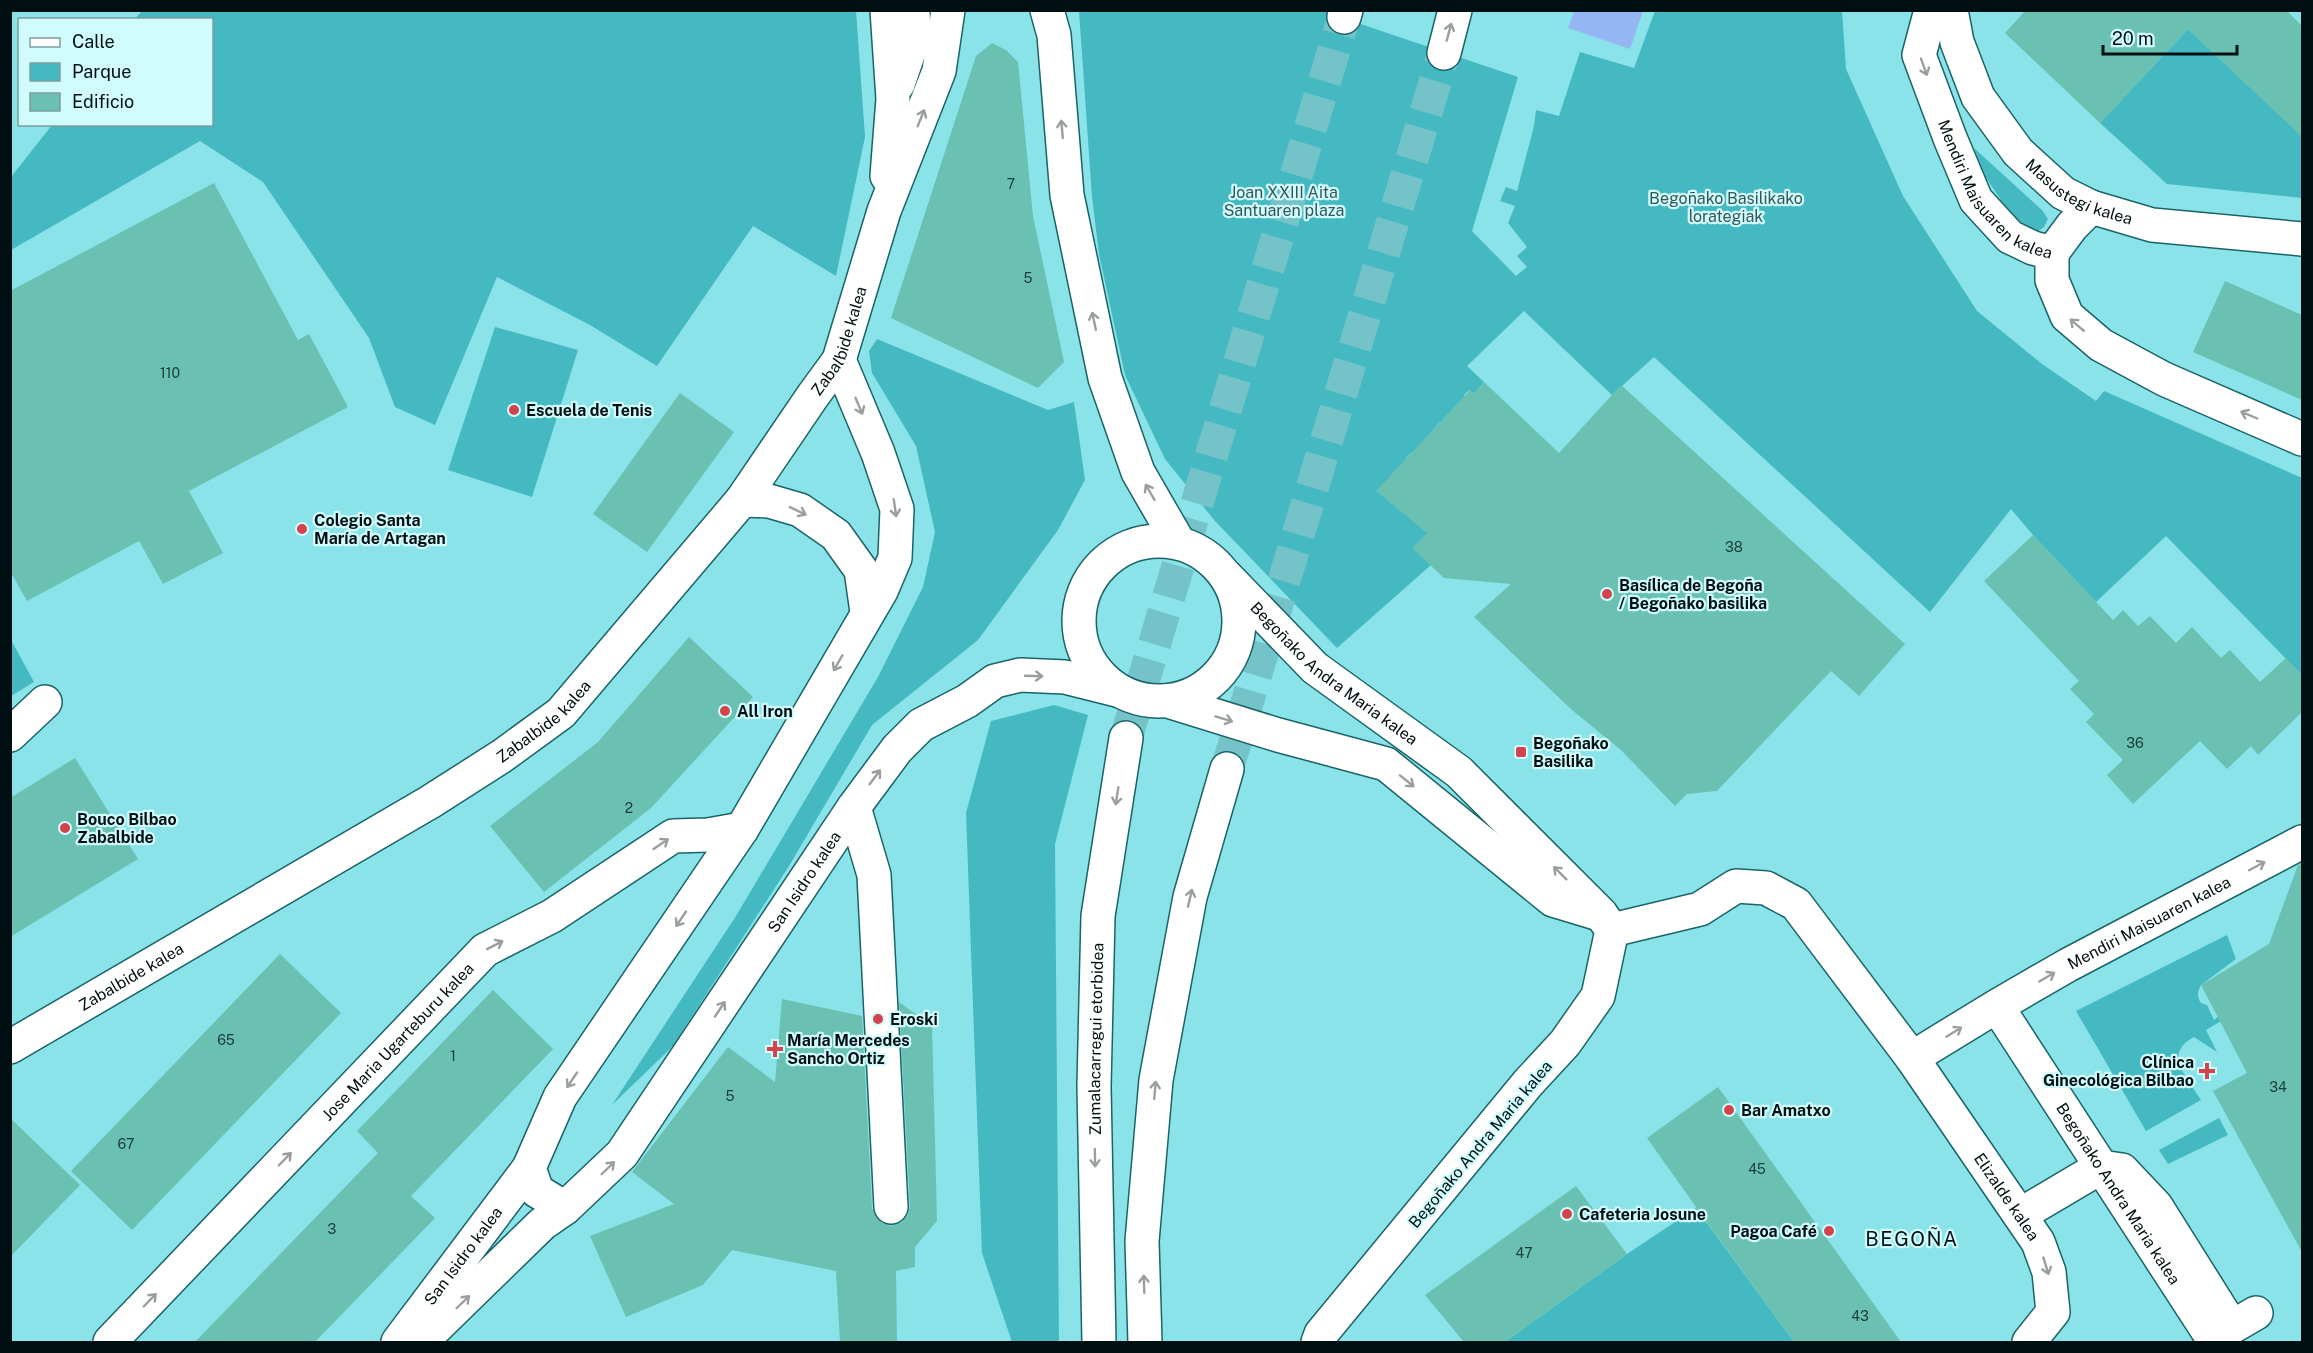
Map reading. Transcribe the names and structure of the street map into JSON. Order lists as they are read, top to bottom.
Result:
{
  "streets": {
    "street": [
      "Mendiri Maisuaren kalea",
      "Masustegi kalea",
      "Zabalbide kalea",
      "Begoñako Andra Maria kalea",
      "San Isidro kalea",
      "Zumalacarregui etorbidea",
      "Jose Maria Ugarteburu kalea",
      "Elizalde kalea"
    ]
  },
  "crossings": [
    ["Mendiri Maisuaren kalea", "Begoñako Andra Maria kalea"],
    ["Zabalbide kalea", "San Isidro kalea"],
    ["Begoñako Andra Maria kalea", "San Isidro kalea"],
    ["San Isidro kalea", "Jose Maria Ugarteburu kalea"]
  ],
  "one_way": ["Jose Maria Ugarteburu kalea", "Elizalde kalea"],
  "districts": ["BEGOÑA"],
  "parks": ["Joan XXIII Aita Santuaren plaza", "Begoñako Basilikako lorategiak"],
  "places": {
    "other": [
      "Escuela de Tenis",
      "Colegio Santa María de Artagan",
      "Basílica de Begoña / Begoñako basilika",
      "All Iron",
      "Bouco Bilbao Zabalbide",
      "Eroski",
      "Bar Amatxo",
      "Cafeteria Josune",
      "Pagoa Café"
    ],
    "transit": ["Begoñako Basilika"],
    "health": ["María Mercedes Sancho Ortiz", "Clínica Ginecológica Bilbao"]
  },
  "house_numbers": [
    "7",
    "5",
    "110",
    "38",
    "36",
    "2",
    "65",
    "1",
    "34",
    "5",
    "67",
    "45",
    "3",
    "47",
    "43"
  ],
  "legend": ["Calle", "Parque", "Edificio"],
  "scale_bar": "20 m"
}
